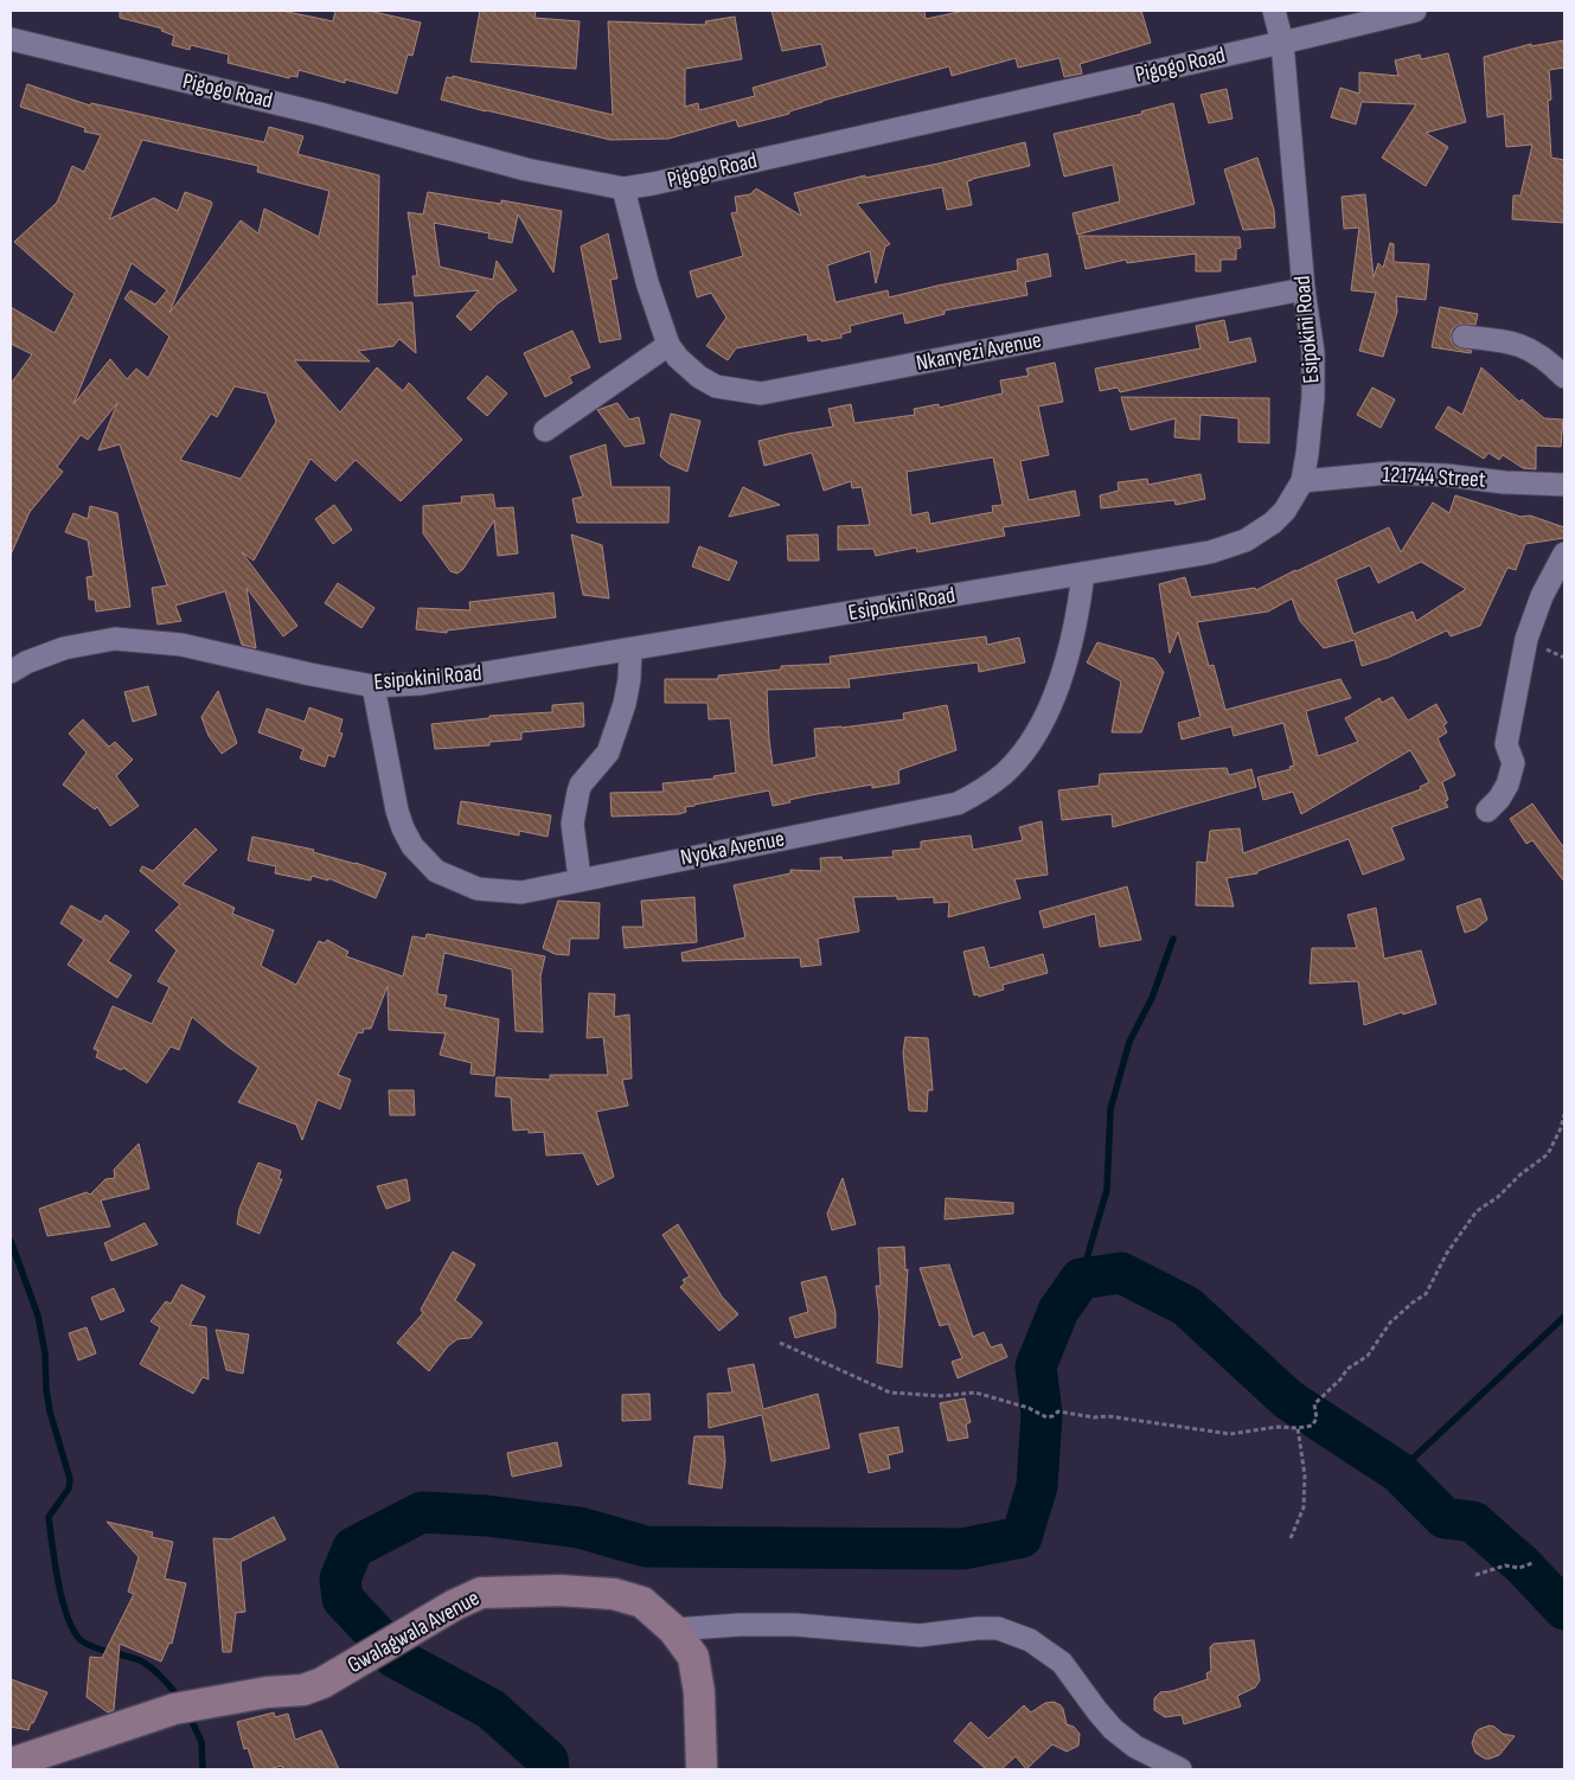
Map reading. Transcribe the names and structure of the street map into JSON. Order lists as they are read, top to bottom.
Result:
{
  "streets": {
    "street": [
      "Pigogo Road",
      "Esipokini Road",
      "Nkanyezi Avenue",
      "121744 Street",
      "Nyoka Avenue",
      "Gwalagwala Avenue"
    ]
  },
  "crossings": [
    ["Pigogo Road", "Esipokini Road"],
    ["Pigogo Road", "Nkanyezi Avenue"],
    ["Esipokini Road", "Nkanyezi Avenue"],
    ["Esipokini Road", "121744 Street"],
    ["Esipokini Road", "Nyoka Avenue"]
  ]
}
